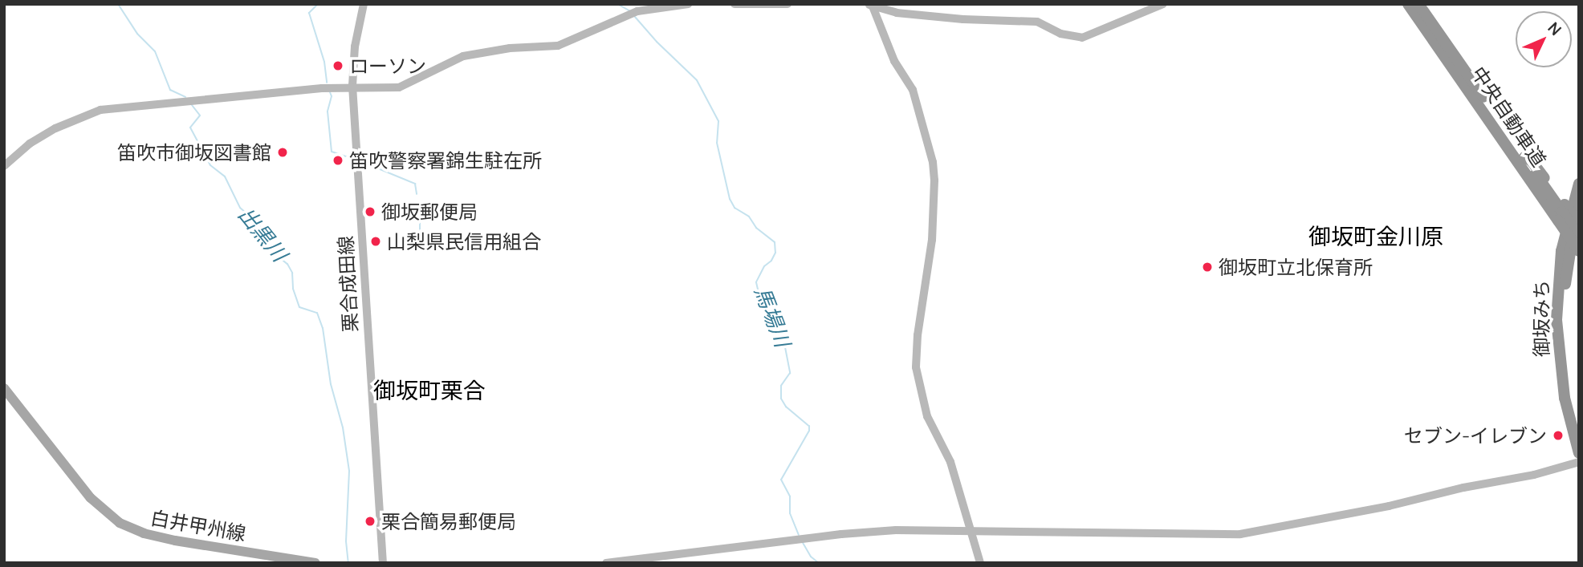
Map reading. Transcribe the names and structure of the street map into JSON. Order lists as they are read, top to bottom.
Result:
{
  "streets": {
    "highway": ["中央自動車道", "御坂みち"],
    "main road": ["白井甲州線"],
    "street": ["栗合成田線"]
  },
  "districts": ["御坂町金川原", "御坂町栗合"],
  "water": ["出黒川", "馬場川"],
  "places": [
    "ローソン",
    "笛吹市御坂図書館",
    "笛吹警察署錦生駐在所",
    "御坂郵便局",
    "山梨県民信用組合",
    "御坂町立北保育所",
    "セブン-イレブン",
    "栗合簡易郵便局"
  ],
  "north": "top right"
}
